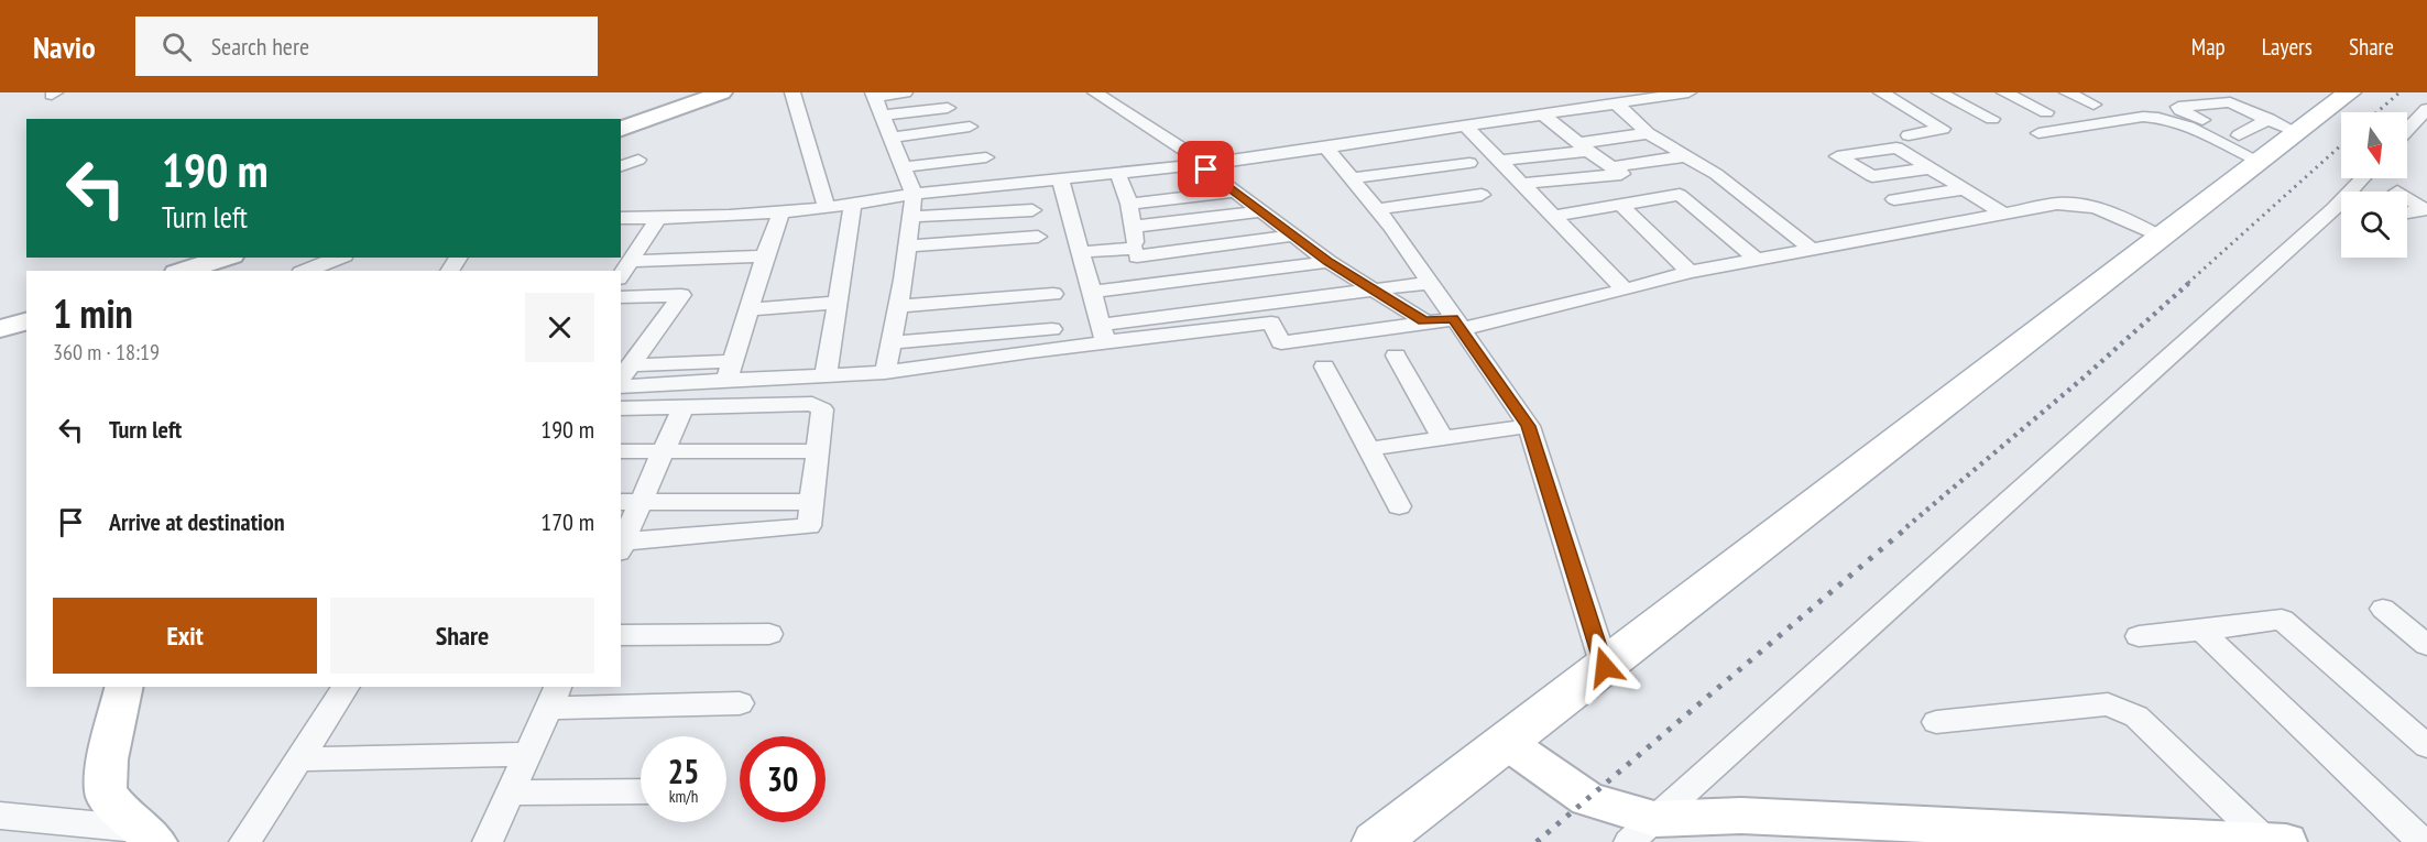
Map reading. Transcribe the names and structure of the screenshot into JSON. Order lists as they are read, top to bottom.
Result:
{
  "north": "bottom",
  "page": {
    "header": "Navio",
    "search": "Search here",
    "nav": ["Map", "Layers", "Share"],
    "turn": ["190 m", "Turn left"],
    "heading": ["1 min", "360 m · 18:19"],
    "list": [
      {
        "name": "Turn left",
        "value": "190 m"
      },
      {
        "name": "Arrive at destination",
        "value": "170 m"
      }
    ],
    "buttons": ["Exit", "Share"],
    "speed": "25 km/h",
    "limit": "30"
  }
}
